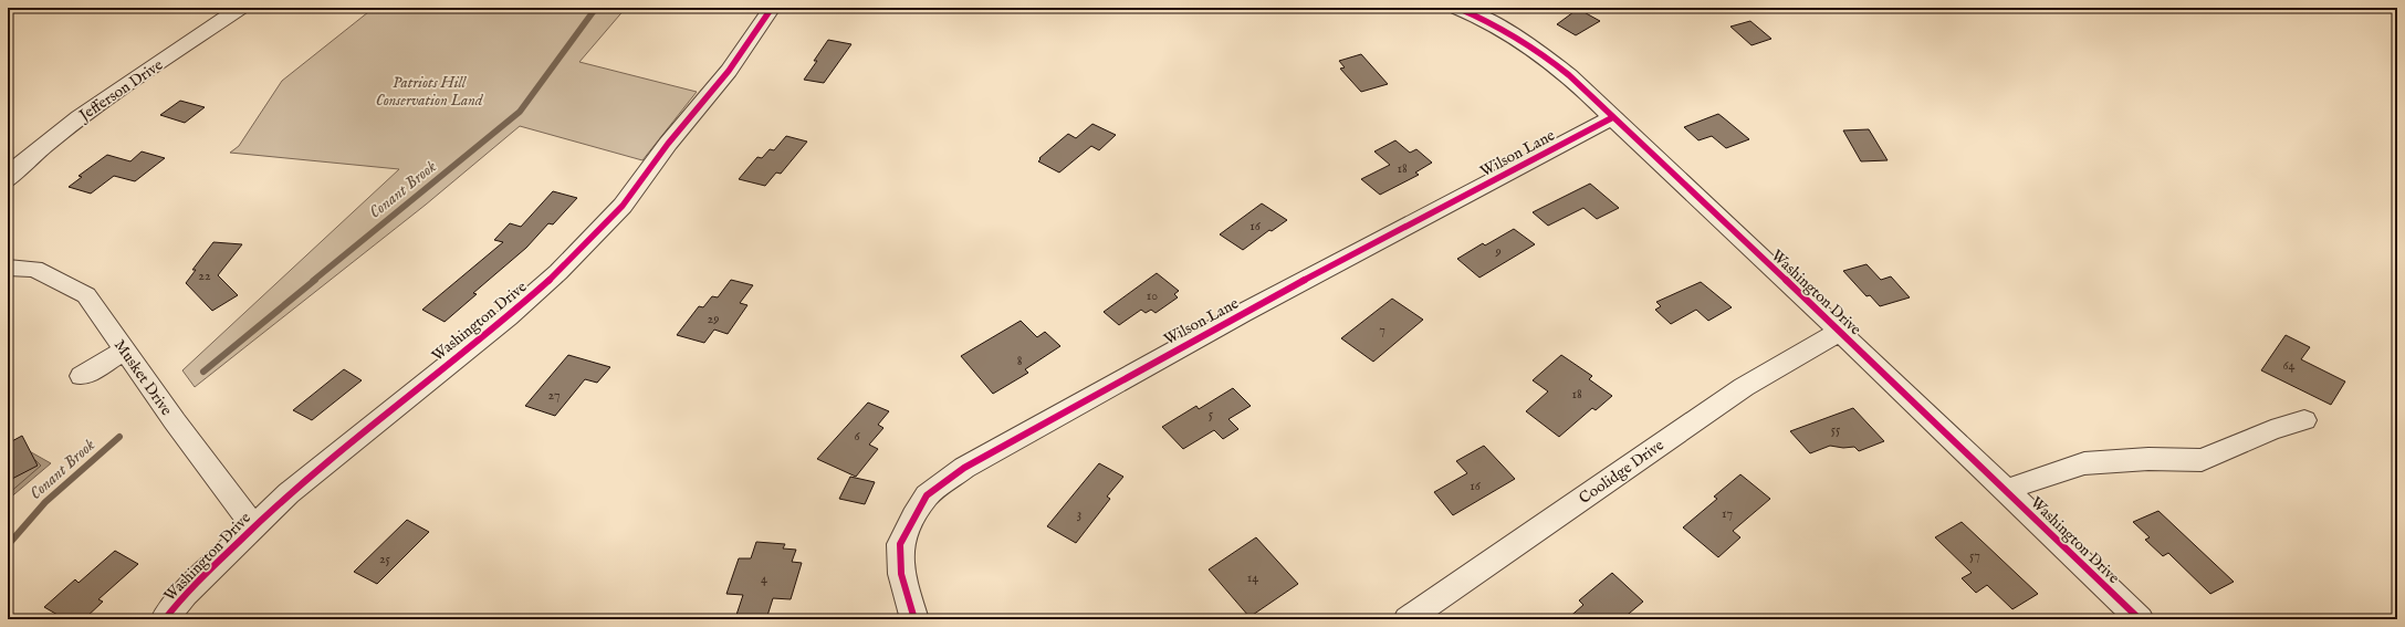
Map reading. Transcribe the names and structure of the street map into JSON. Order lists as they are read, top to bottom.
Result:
{
  "streets": {
    "street": [
      "Jefferson Drive",
      "Wilson Lane",
      "Washington Drive",
      "Musket Drive",
      "Coolidge Drive"
    ]
  },
  "crossings": [
    ["Wilson Lane", "Washington Drive"],
    ["Washington Drive", "Musket Drive"],
    ["Washington Drive", "Coolidge Drive"]
  ],
  "water": ["Conant Brook"],
  "parks": ["Patriots Hill Conservation Land"],
  "house_numbers": [
    "18",
    "16",
    "9",
    "22",
    "10",
    "29",
    "7",
    "8",
    "64",
    "18",
    "27",
    "5",
    "55",
    "6",
    "16",
    "3",
    "17",
    "57",
    "25",
    "14",
    "4"
  ]
}
